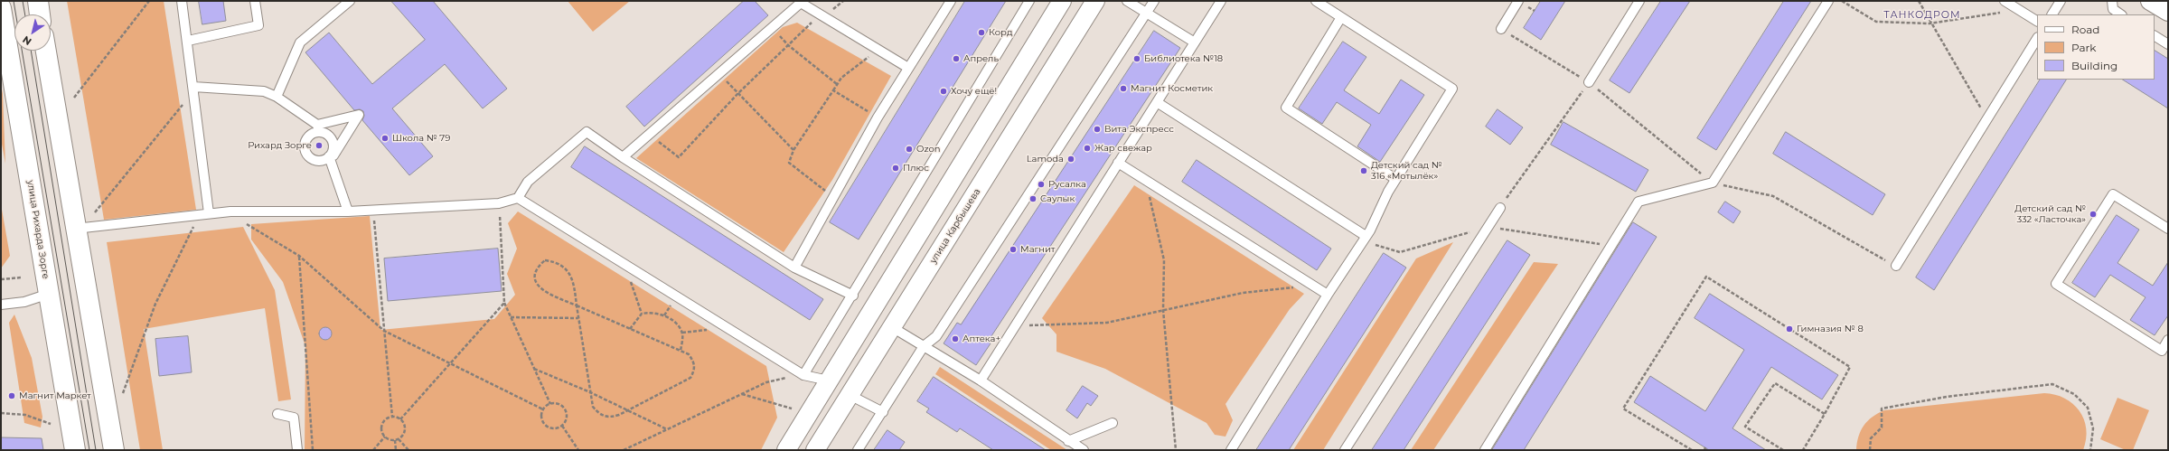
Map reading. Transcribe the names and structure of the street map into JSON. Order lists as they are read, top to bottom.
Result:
{
  "streets": {
    "main road": ["улица Рихарда Зорге"],
    "street": ["улица Карбышева"]
  },
  "districts": ["ТАНКОДРОМ"],
  "places": [
    "Корд",
    "Апрель",
    "Библиотека №18",
    "Магнит Косметик",
    "Хочу ещё!",
    "Вита Экспресс",
    "Школа № 79",
    "Рихард Зорге",
    "Жар свежар",
    "Ozon",
    "Lamoda",
    "Плюс",
    "Детский сад № 316 «Мотылёк»",
    "Русалка",
    "Саулык",
    "Детский сад № 332 «Ласточка»",
    "Магнит",
    "Гимназия № 8",
    "Аптека+",
    "Магнит Маркет"
  ],
  "legend": ["Road", "Park", "Building"],
  "north": "bottom left"
}
